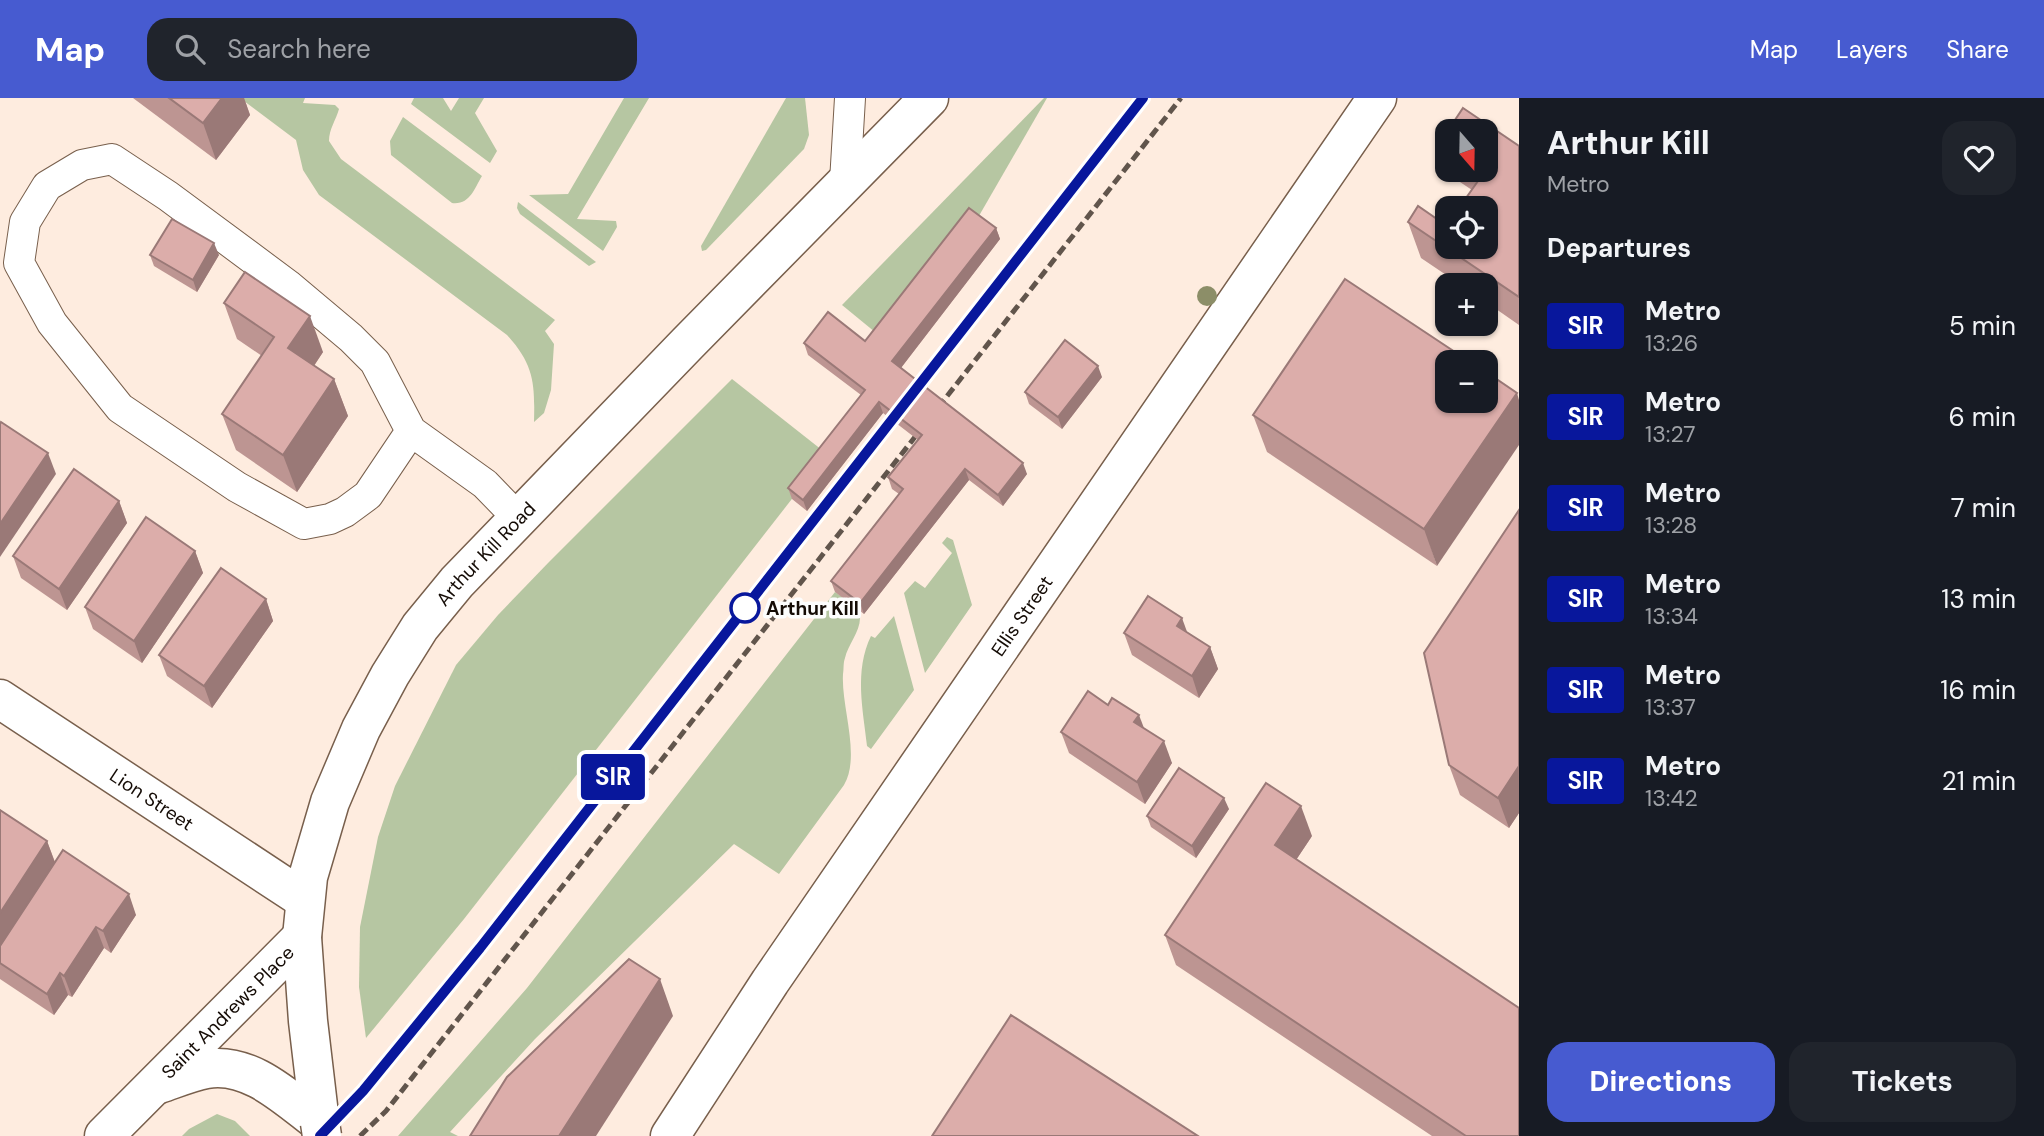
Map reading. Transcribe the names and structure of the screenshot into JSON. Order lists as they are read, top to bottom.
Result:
{
  "streets": {
    "street": [
      "Arthur Kill Road",
      "Ellis Street",
      "Lion Street",
      "Saint Andrews Place"
    ]
  },
  "crossings": [
    ["Arthur Kill Road", "Lion Street"],
    ["Arthur Kill Road", "Saint Andrews Place"],
    ["Lion Street", "Saint Andrews Place"]
  ],
  "places": ["Arthur Kill"],
  "lines": ["metro line SIR"],
  "north": "bottom",
  "page": {
    "header": "Map",
    "search": "Search here",
    "nav": ["Map", "Layers", "Share"],
    "on_map": "SIR",
    "heading": [
      ["Arthur Kill", "Metro"],
      "Departures"
    ],
    "map_buttons": ["+", "−"],
    "list": [
      {
        "mark": "SIR",
        "name": "Metro",
        "note": "13:26",
        "value": "5 min"
      },
      {
        "mark": "SIR",
        "name": "Metro",
        "note": "13:27",
        "value": "6 min"
      },
      {
        "mark": "SIR",
        "name": "Metro",
        "note": "13:28",
        "value": "7 min"
      },
      {
        "mark": "SIR",
        "name": "Metro",
        "note": "13:34",
        "value": "13 min"
      },
      {
        "mark": "SIR",
        "name": "Metro",
        "note": "13:37",
        "value": "16 min"
      },
      {
        "mark": "SIR",
        "name": "Metro",
        "note": "13:42",
        "value": "21 min"
      }
    ],
    "buttons": ["Directions", "Tickets"]
  }
}
